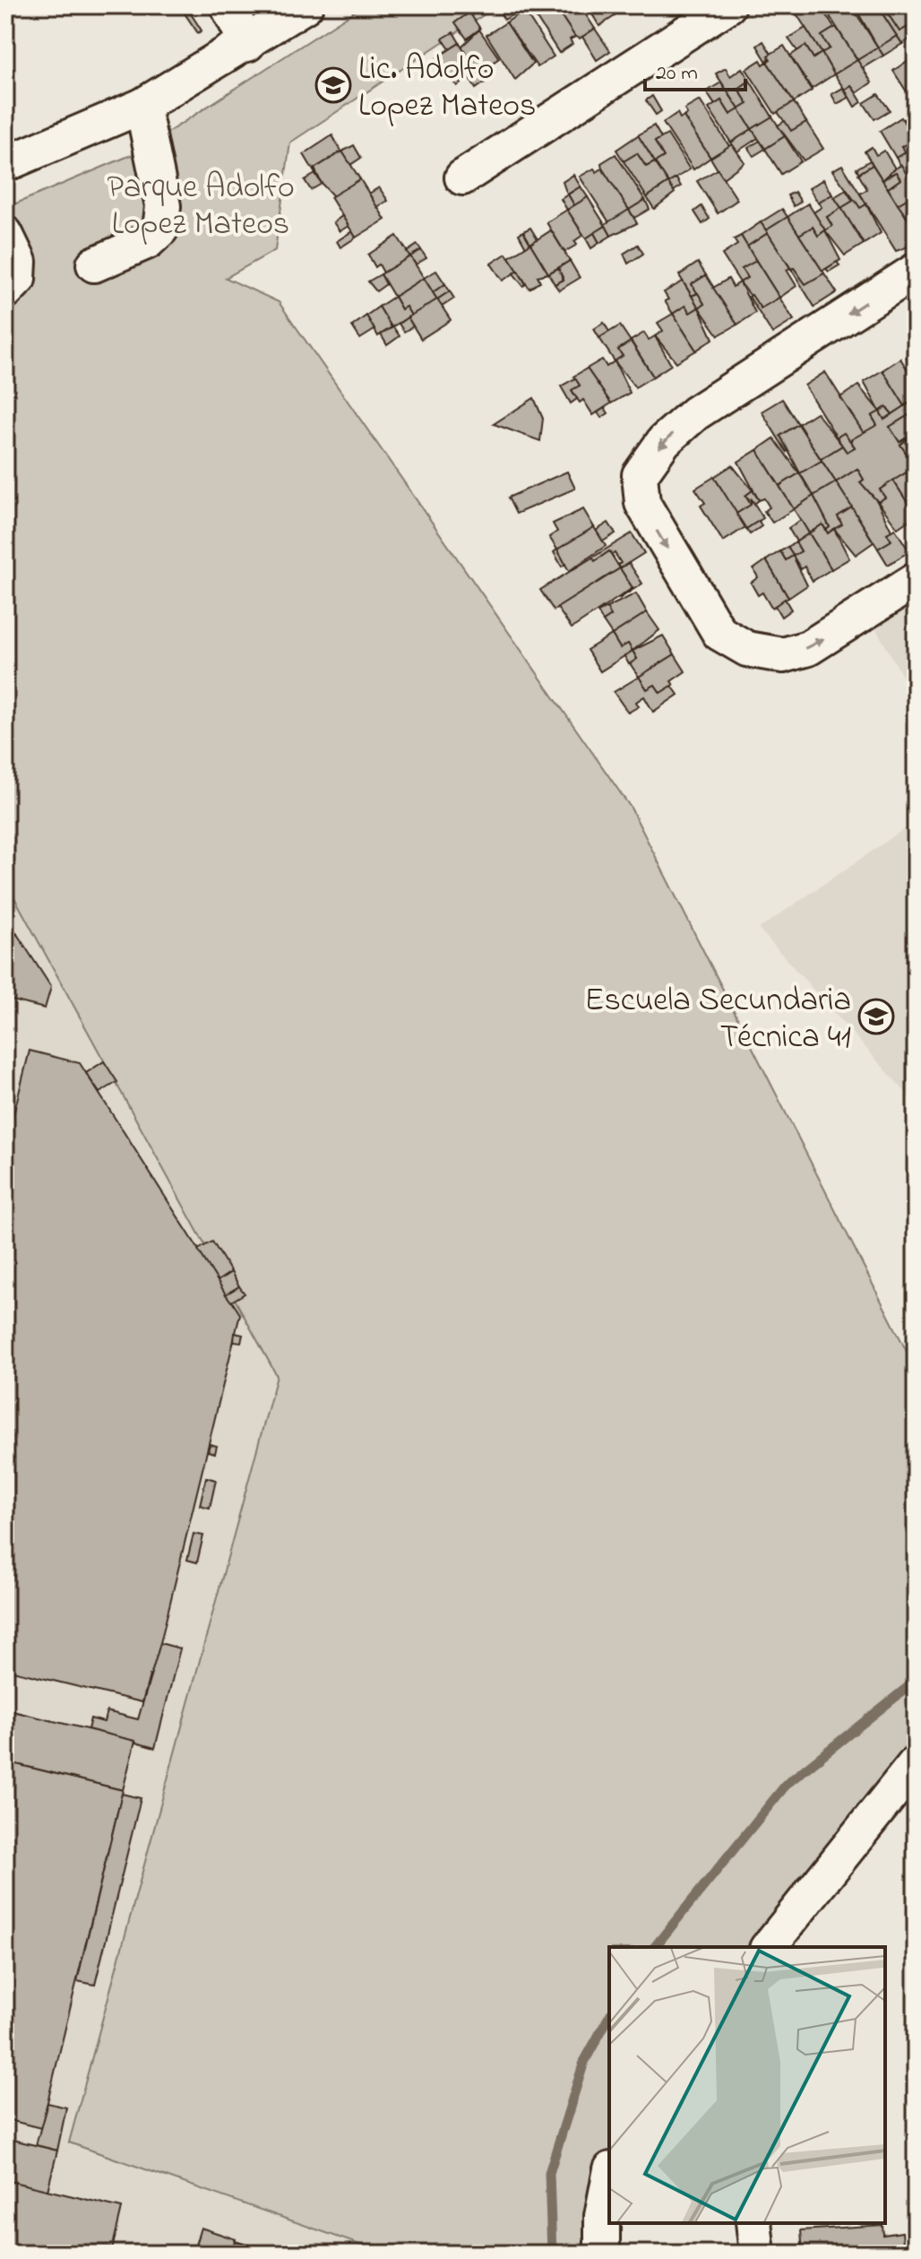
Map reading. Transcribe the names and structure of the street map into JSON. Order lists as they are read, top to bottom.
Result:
{
  "parks": ["Parque Adolfo Lopez Mateos"],
  "places": {
    "school or university": ["Lic. Adolfo Lopez Mateos", "Escuela Secundaria Técnica 41"]
  },
  "scale_bar": "20 m"
}
